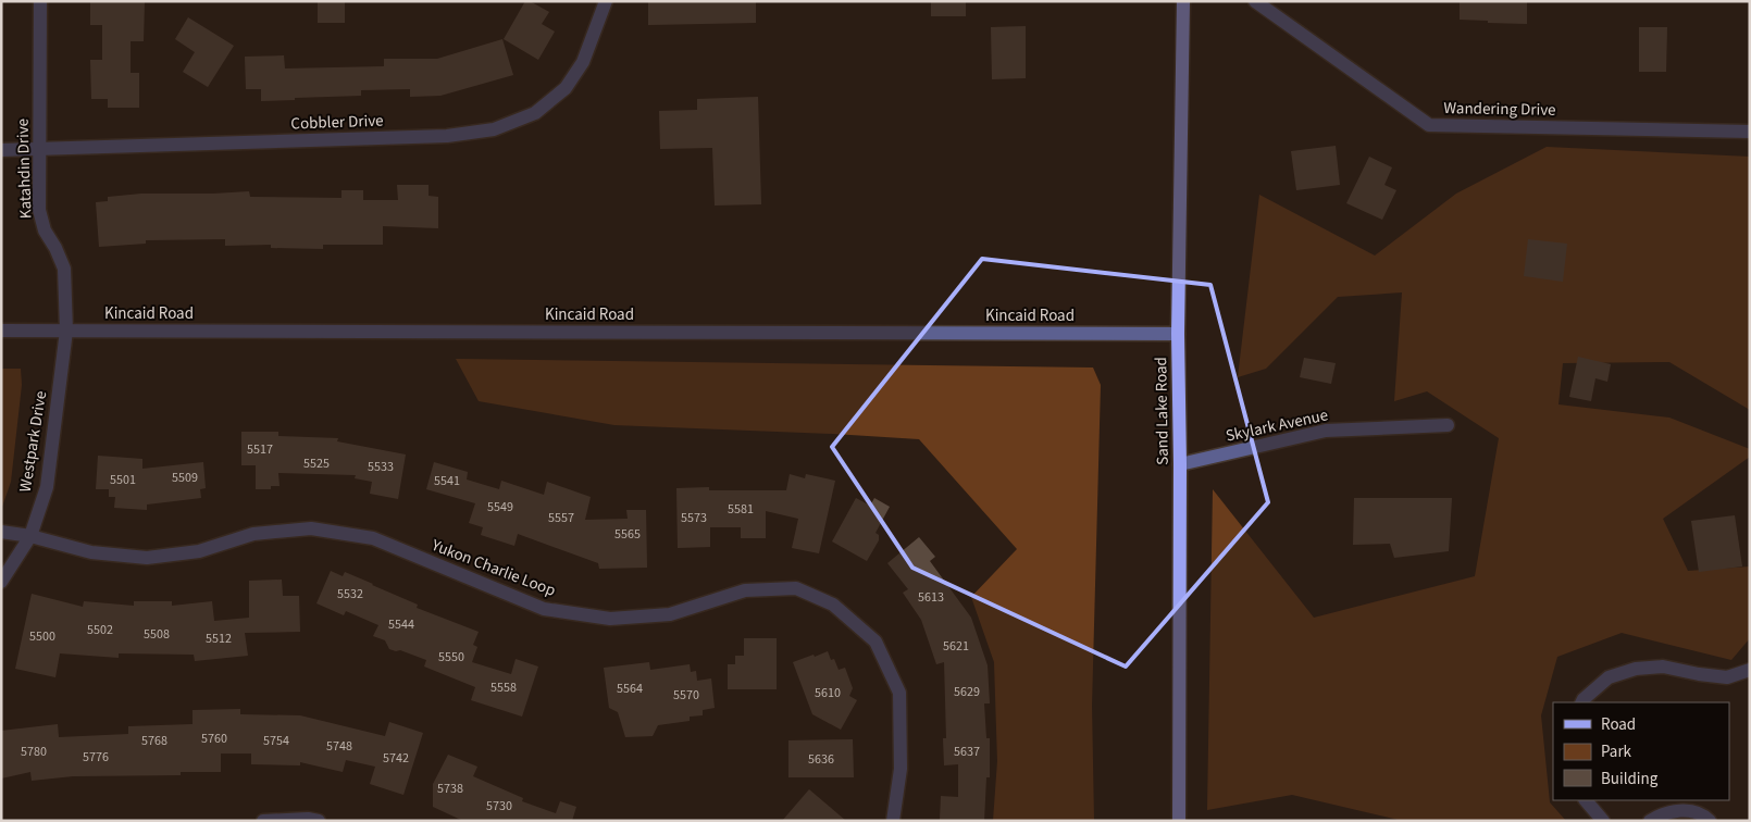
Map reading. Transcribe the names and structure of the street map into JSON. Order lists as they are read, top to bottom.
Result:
{
  "streets": {
    "main road": ["Sand Lake Road"],
    "street": [
      "Wandering Drive",
      "Cobbler Drive",
      "Katahdin Drive",
      "Kincaid Road",
      "Skylark Avenue",
      "Westpark Drive",
      "Yukon Charlie Loop"
    ]
  },
  "crossings": [
    ["Cobbler Drive", "Katahdin Drive"],
    ["Katahdin Drive", "Kincaid Road"],
    ["Katahdin Drive", "Westpark Drive"],
    ["Kincaid Road", "Sand Lake Road"],
    ["Kincaid Road", "Westpark Drive"],
    ["Sand Lake Road", "Skylark Avenue"],
    ["Westpark Drive", "Yukon Charlie Loop"]
  ],
  "house_numbers": [
    "5517",
    "5525",
    "5533",
    "5509",
    "5501",
    "5541",
    "5549",
    "5581",
    "5557",
    "5573",
    "5565",
    "5532",
    "5613",
    "5544",
    "5502",
    "5508",
    "5500",
    "5512",
    "5621",
    "5550",
    "5558",
    "5564",
    "5629",
    "5610",
    "5570",
    "5760",
    "5768",
    "5754",
    "5748",
    "5780",
    "5637",
    "5776",
    "5742",
    "5636",
    "5738",
    "5730"
  ],
  "legend": ["Road", "Park", "Building"]
}
